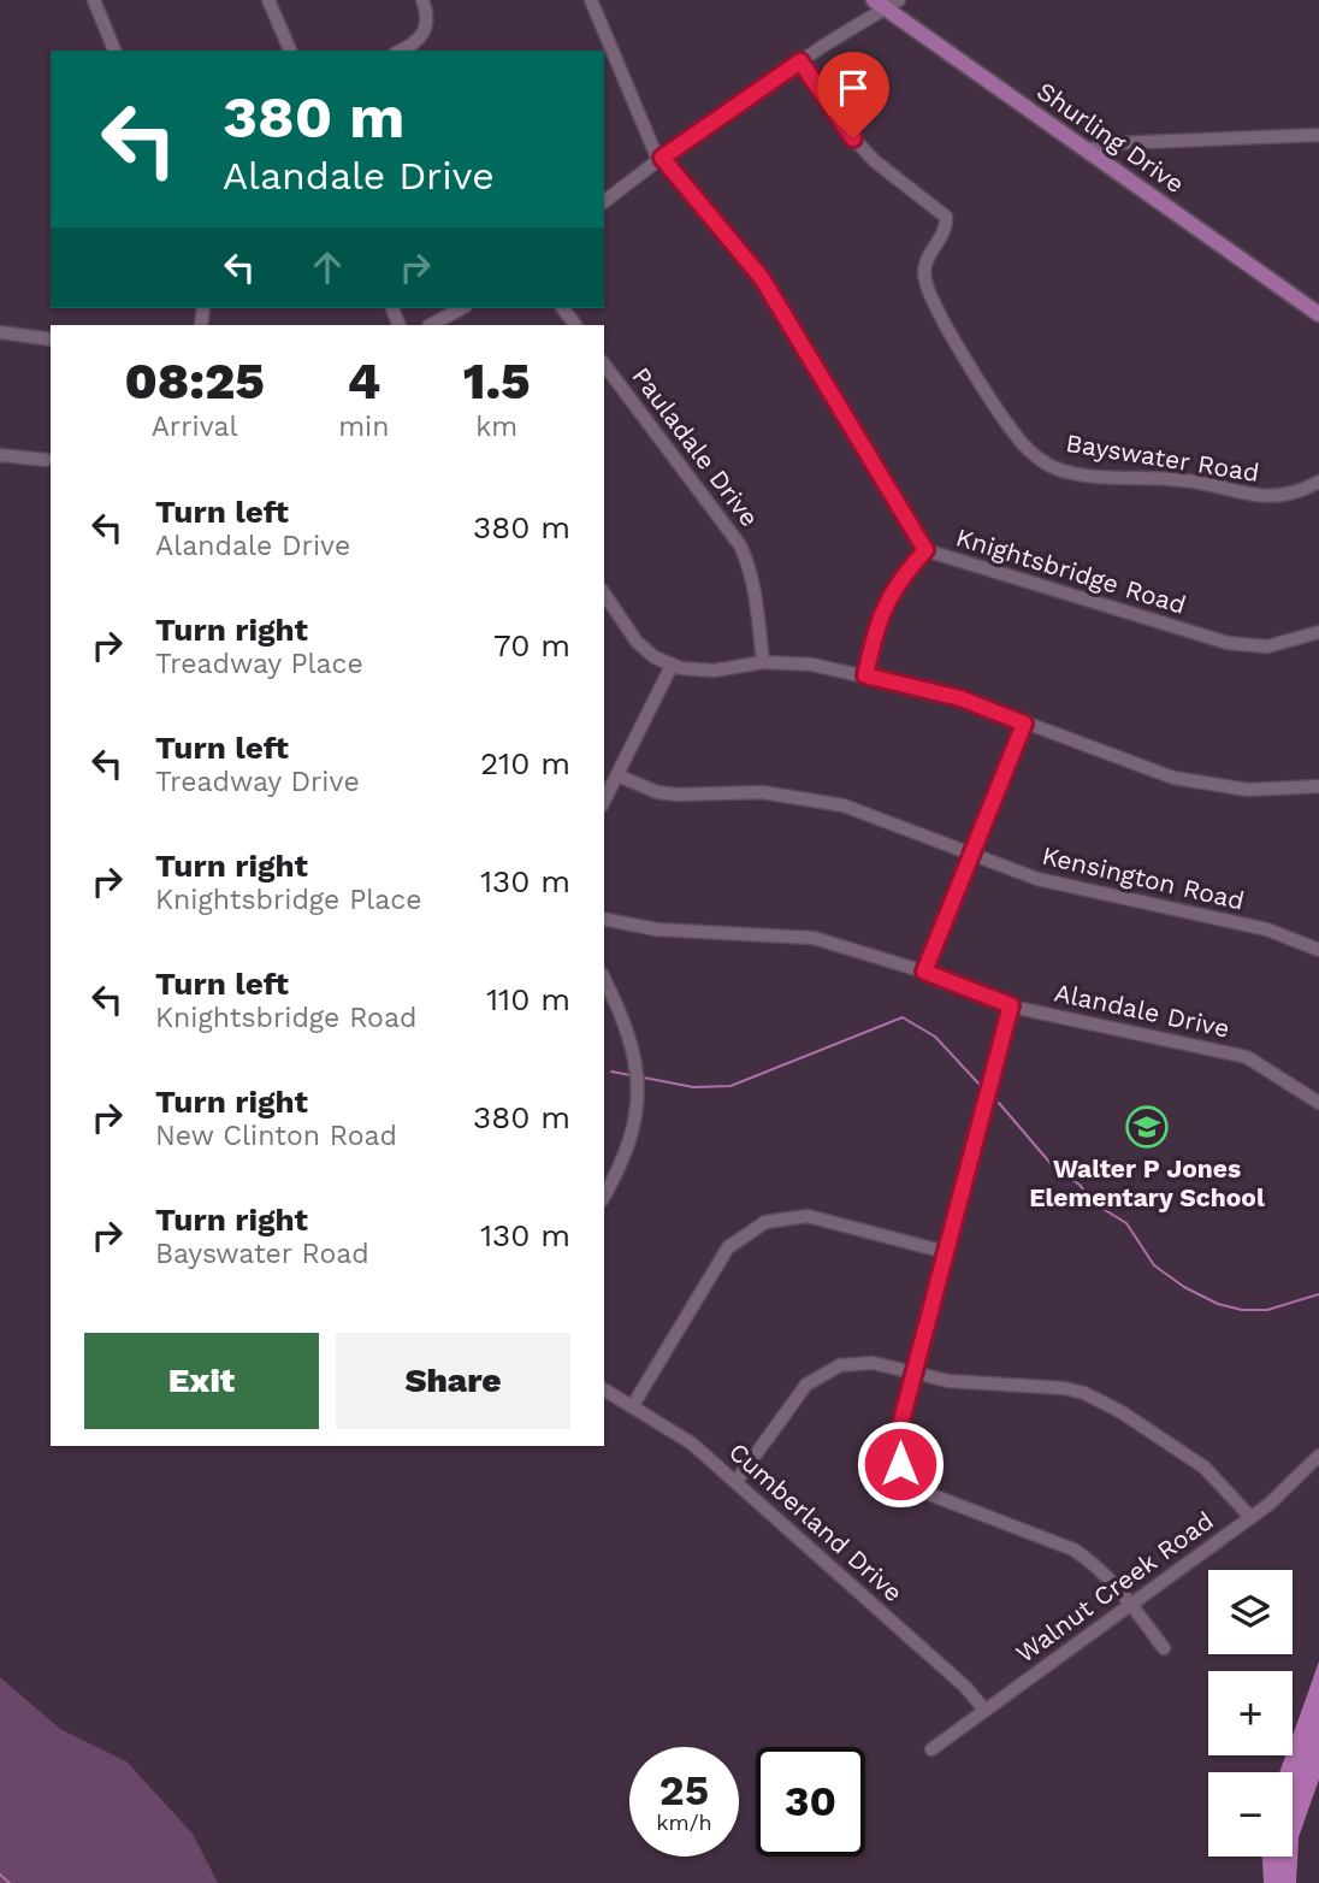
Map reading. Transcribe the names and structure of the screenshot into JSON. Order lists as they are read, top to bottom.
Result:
{
  "streets": {
    "main road": ["Shurling Drive"],
    "street": [
      "Pauladale Drive",
      "Bayswater Road",
      "Knightsbridge Road",
      "Kensington Road",
      "Alandale Drive",
      "Cumberland Drive",
      "Walnut Creek Road"
    ]
  },
  "crossings": [
    ["Cumberland Drive", "Walnut Creek Road"]
  ],
  "places": {
    "school or university": ["Walter P Jones Elementary School"]
  },
  "page": {
    "turn": ["380 m", "Alandale Drive"],
    "eta": [
      "08:25",
      "Arrival",
      "4",
      "min",
      "1.5",
      "km"
    ],
    "list": [
      {
        "name": "Turn left",
        "note": "Alandale Drive",
        "value": "380 m"
      },
      {
        "name": "Turn right",
        "note": "Treadway Place",
        "value": "70 m"
      },
      {
        "name": "Turn left",
        "note": "Treadway Drive",
        "value": "210 m"
      },
      {
        "name": "Turn right",
        "note": "Knightsbridge Place",
        "value": "130 m"
      },
      {
        "name": "Turn left",
        "note": "Knightsbridge Road",
        "value": "110 m"
      },
      {
        "name": "Turn right",
        "note": "New Clinton Road",
        "value": "380 m"
      },
      {
        "name": "Turn right",
        "note": "Bayswater Road",
        "value": "130 m"
      }
    ],
    "buttons": ["Exit", "Share"],
    "map_buttons": ["+", "−"],
    "speed": "25 km/h",
    "limit": "30"
  }
}
